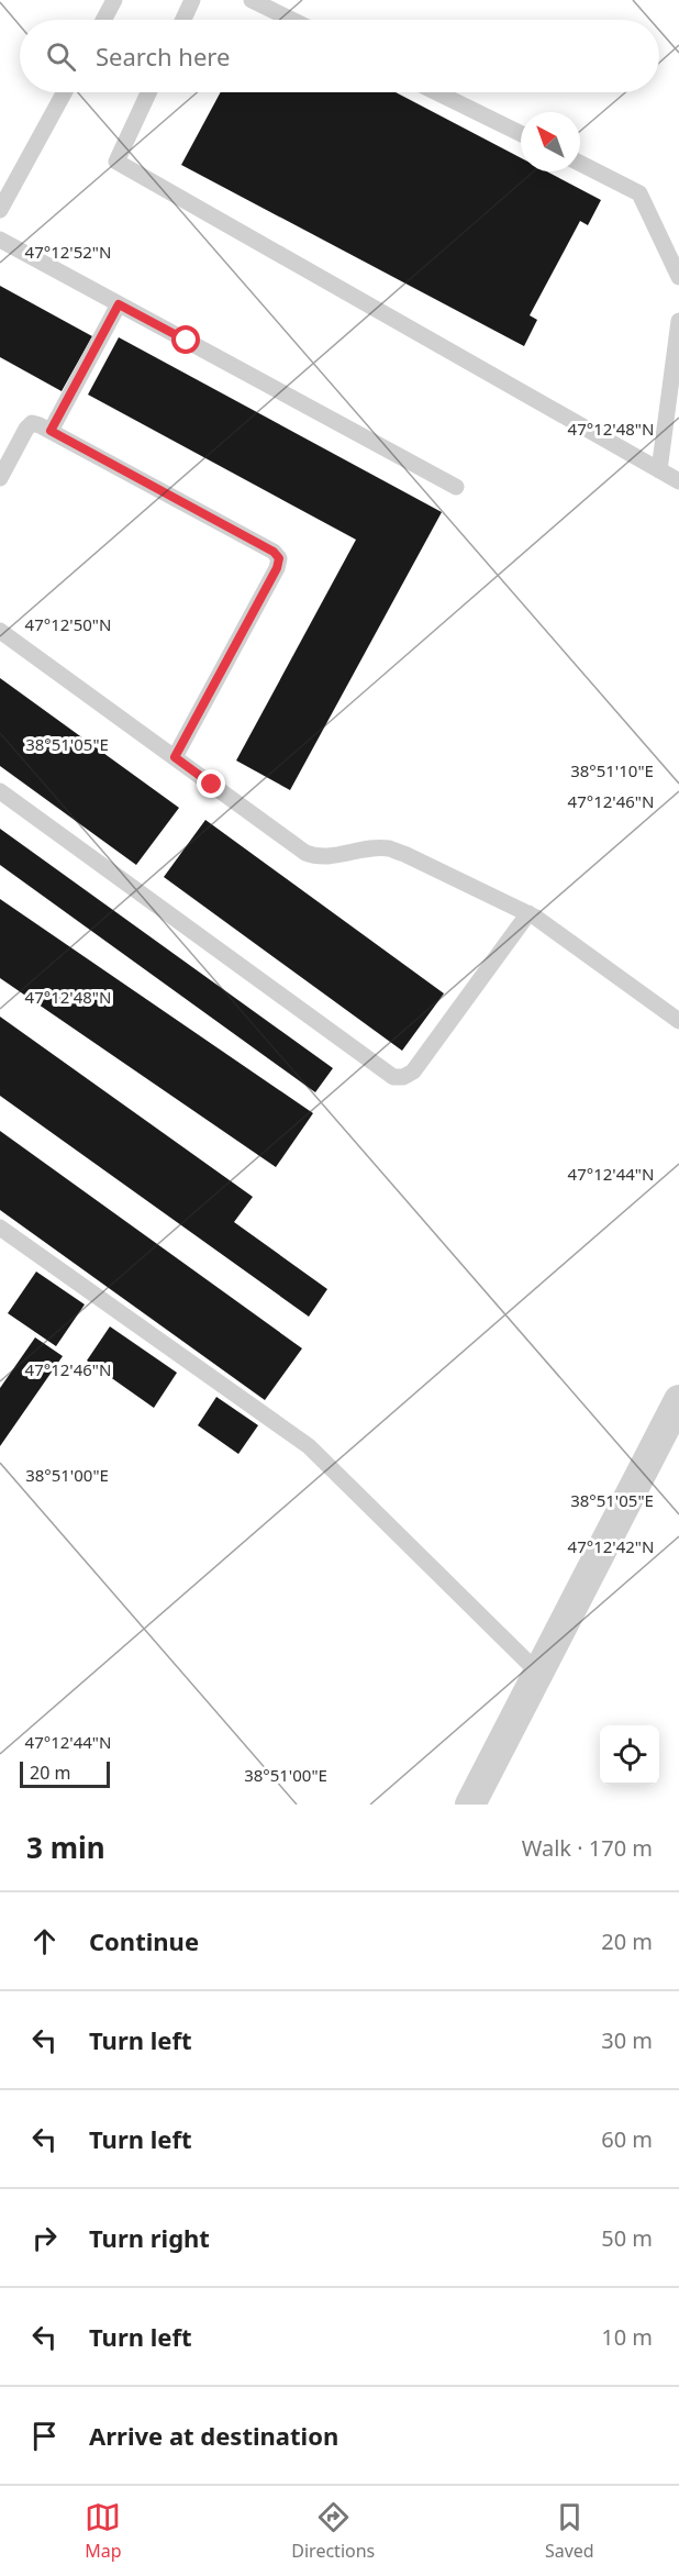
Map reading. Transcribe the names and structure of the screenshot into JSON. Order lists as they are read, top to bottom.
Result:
{
  "scale_bar": "20 m",
  "north": "top left",
  "page": {
    "search": "Search here",
    "scale": "20 m",
    "heading": ["3 min", "Walk · 170 m"],
    "list": [
      ["Continue", "20 m"],
      ["Turn left", "30 m"],
      ["Turn left", "60 m"],
      ["Turn right", "50 m"],
      ["Turn left", "10 m"],
      "Arrive at destination"
    ],
    "nav": ["Map", "Directions", "Saved"]
  },
  "coordinates": [
    "47°12'52\"N",
    "47°12'48\"N",
    "47°12'50\"N",
    "38°51'05\"E",
    "38°51'10\"E",
    "47°12'46\"N",
    "47°12'44\"N",
    "38°51'00\"E",
    "47°12'42\"N"
  ]
}
